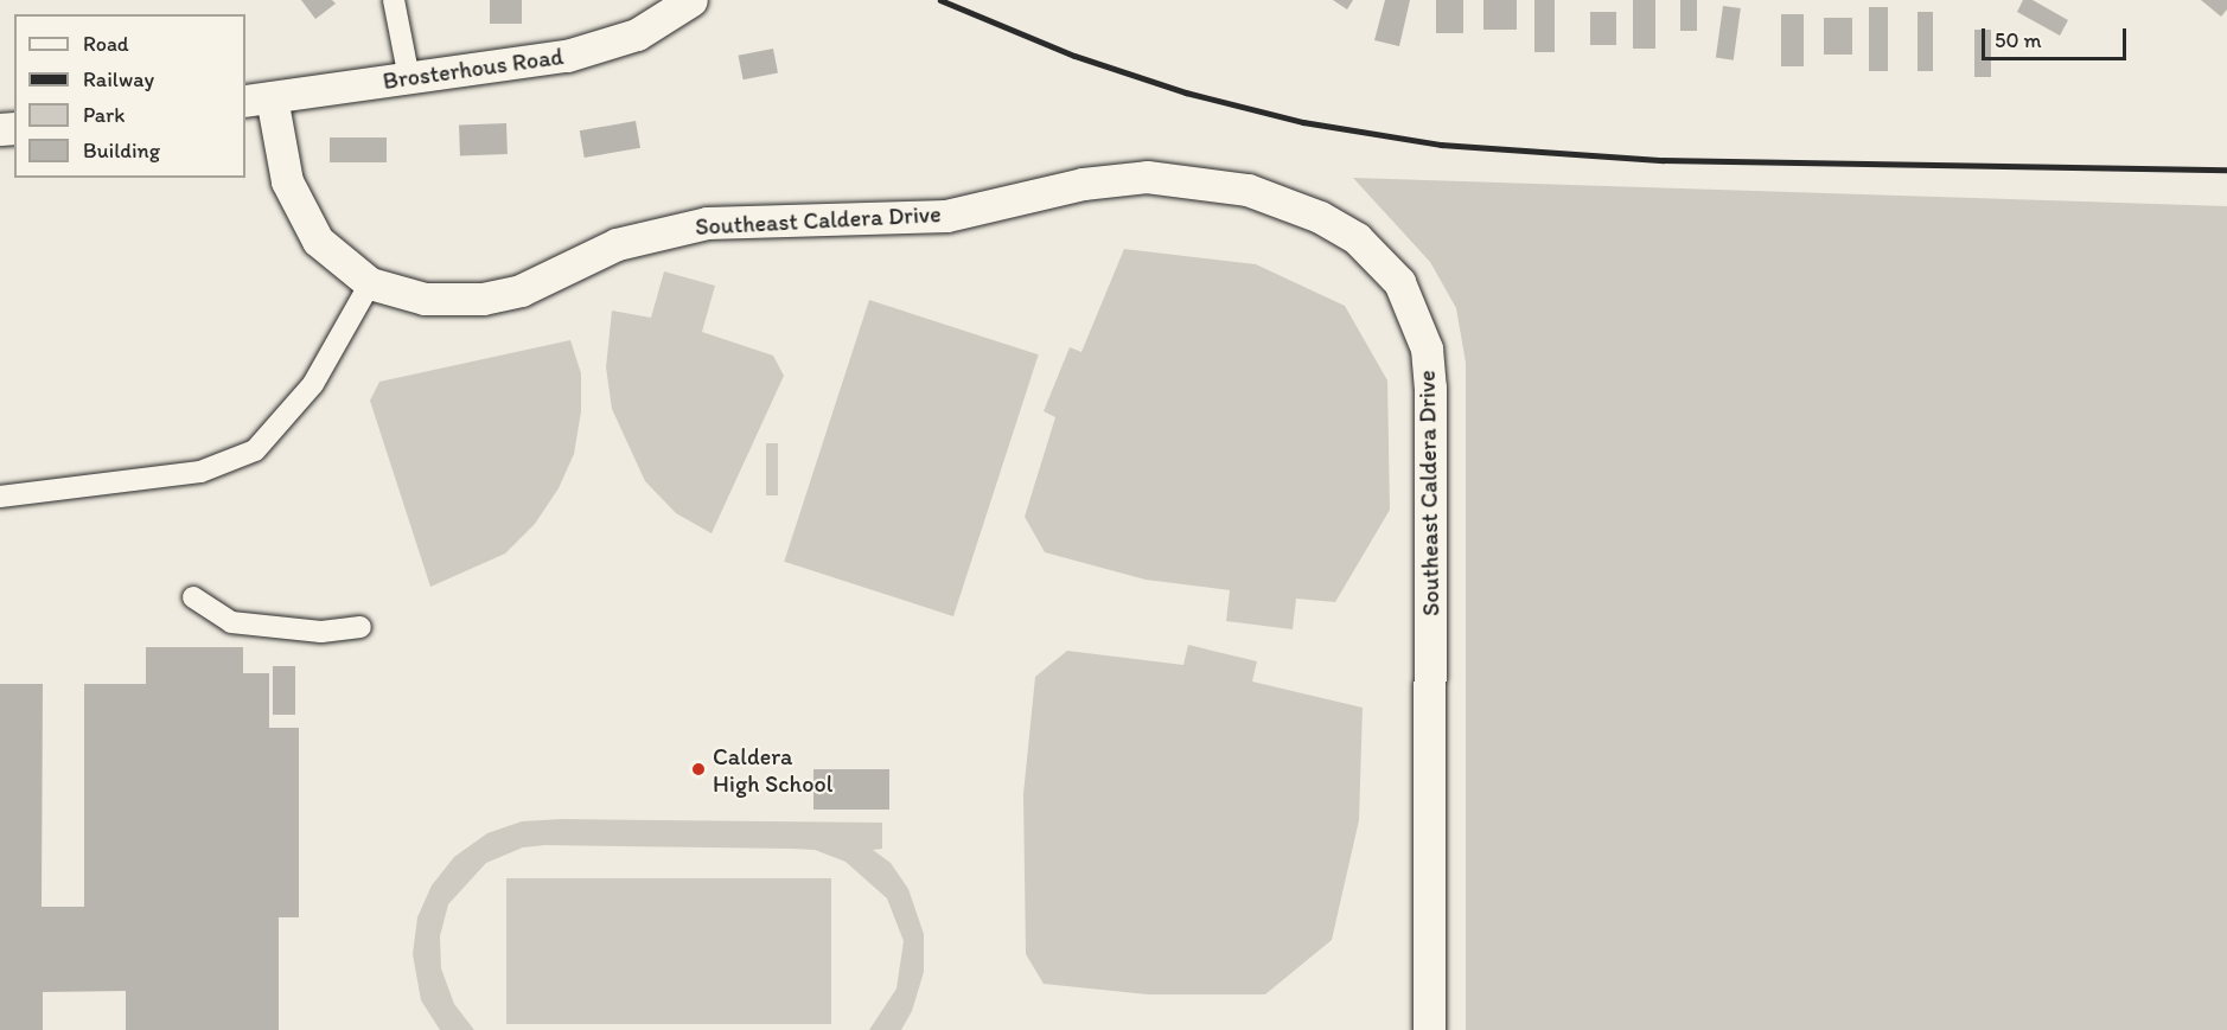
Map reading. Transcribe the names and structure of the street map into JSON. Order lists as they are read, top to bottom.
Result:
{
  "streets": {
    "street": ["Brosterhous Road", "Southeast Caldera Drive"]
  },
  "crossings": [
    ["Brosterhous Road", "Southeast Caldera Drive"]
  ],
  "places": ["Caldera High School"],
  "legend": [
    "Road",
    "Railway",
    "Park",
    "Building"
  ],
  "scale_bar": "50 m"
}
